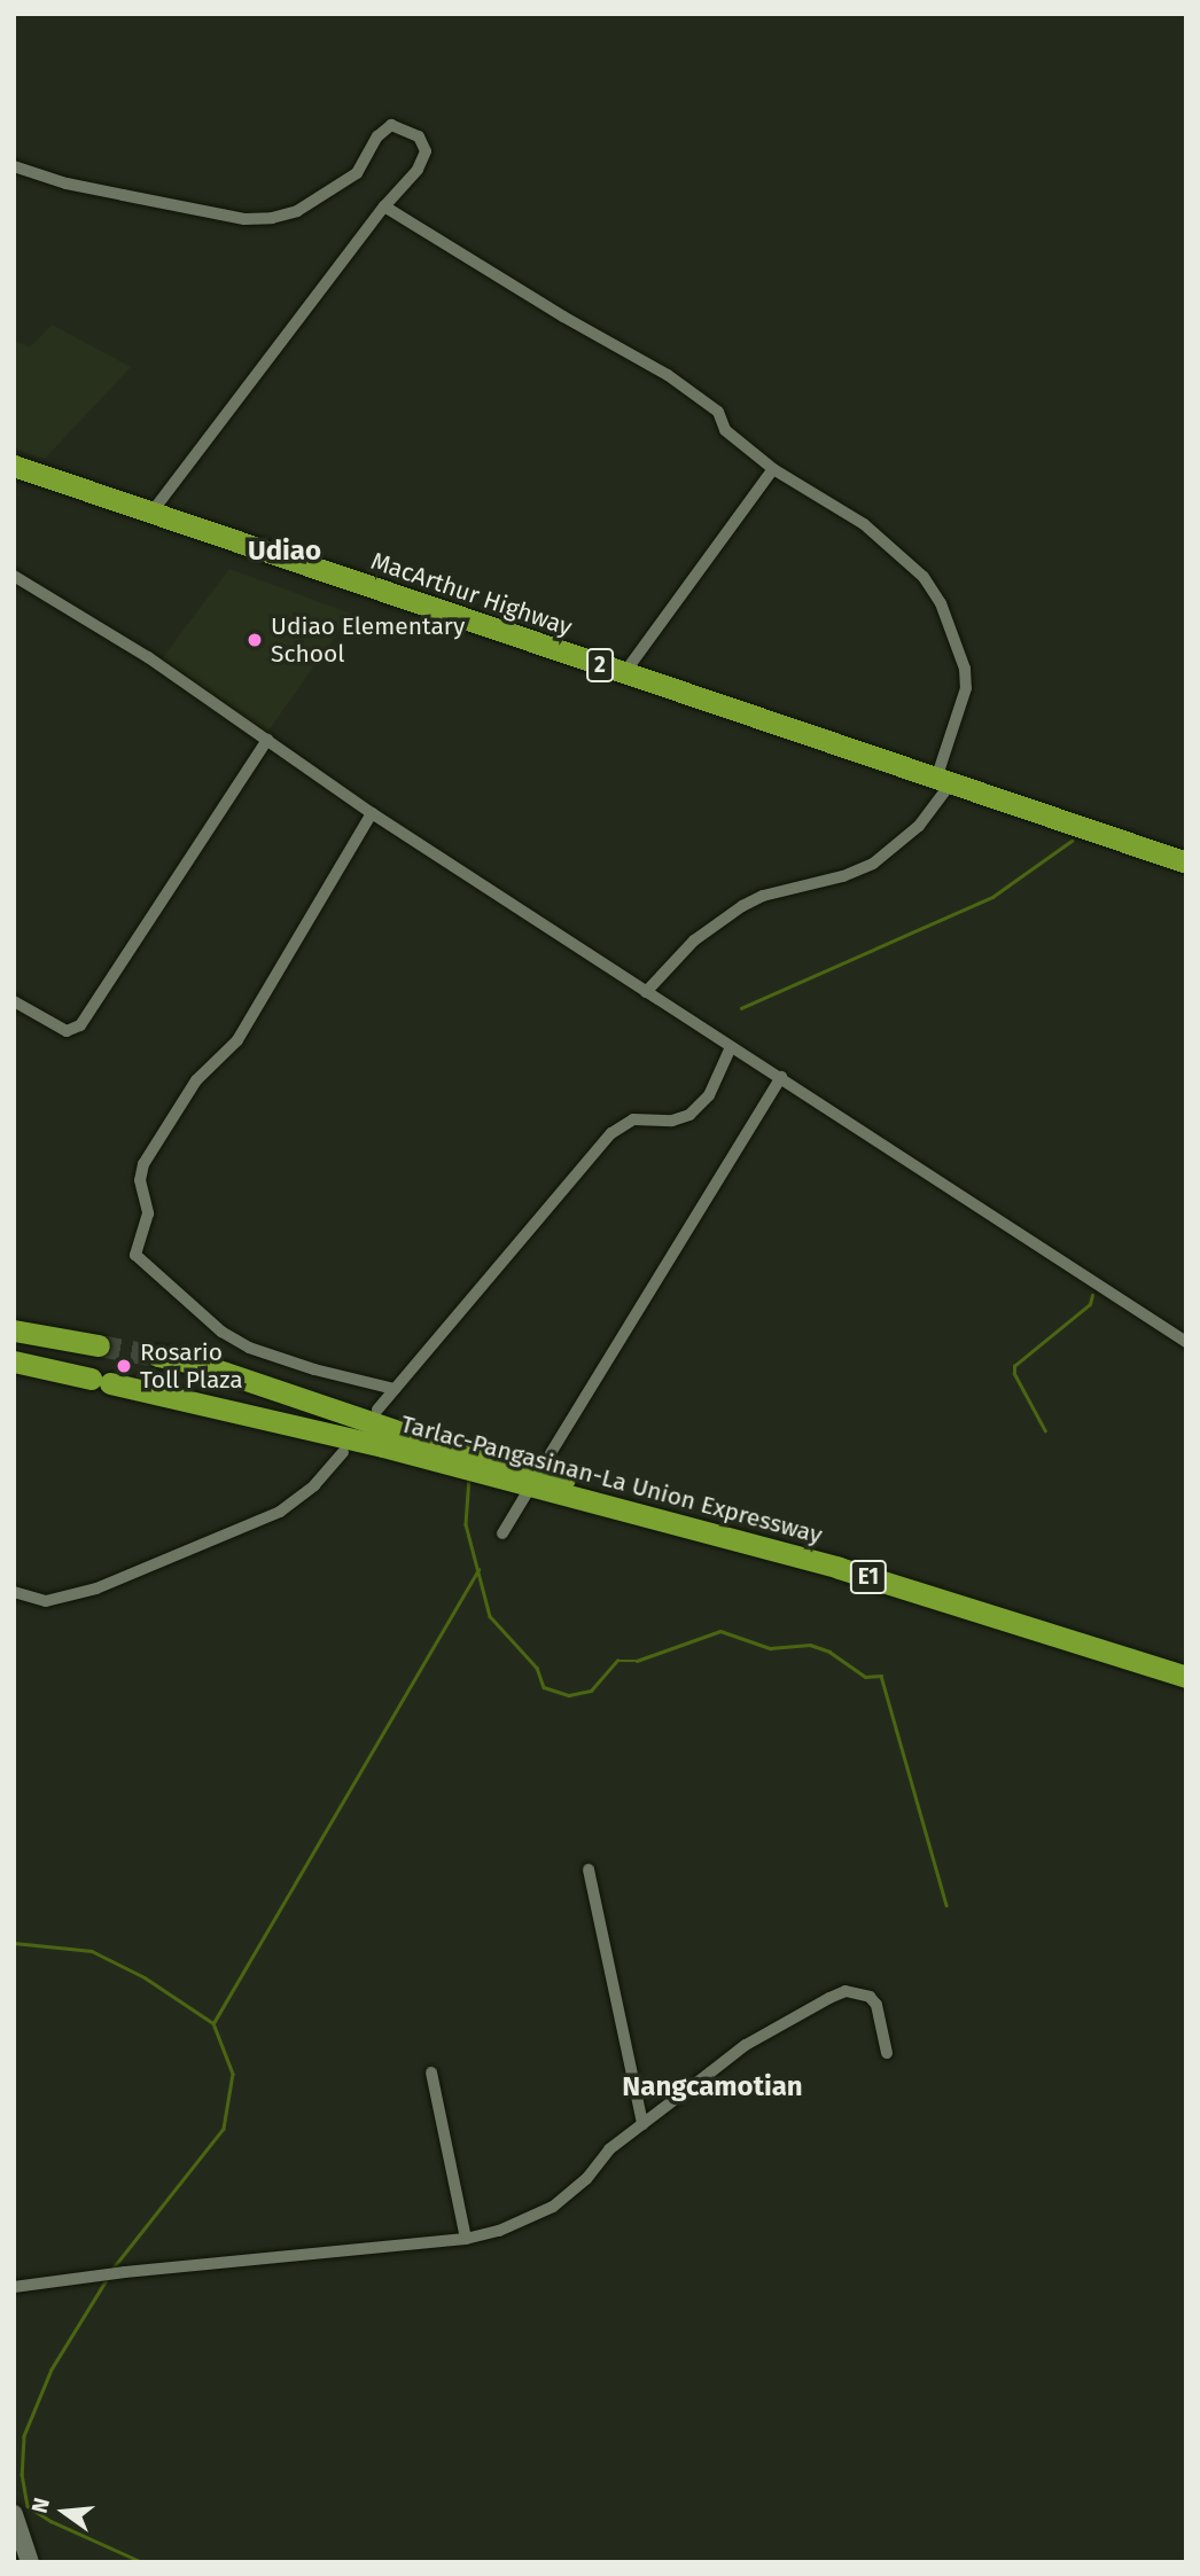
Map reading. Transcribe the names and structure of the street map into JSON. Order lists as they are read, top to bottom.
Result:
{
  "streets": {
    "highway": [
      "MacArthur Highway",
      "2",
      "Tarlac-Pangasinan-La Union Expressway",
      "E1"
    ]
  },
  "districts": ["Udiao", "Nangcamotian"],
  "places": ["Udiao Elementary School", "Rosario Toll Plaza"],
  "north": "left"
}
